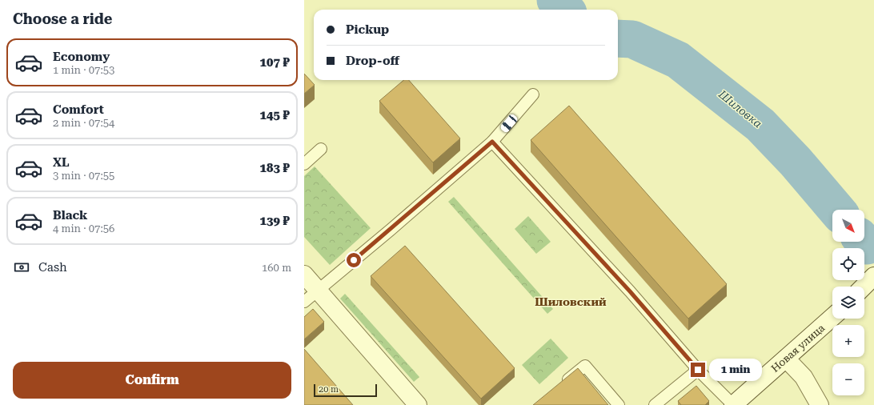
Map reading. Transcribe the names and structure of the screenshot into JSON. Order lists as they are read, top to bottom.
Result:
{
  "streets": {
    "street": ["Новая улица"]
  },
  "districts": ["Шиловский"],
  "water": ["Шиловка"],
  "scale_bar": "20 m",
  "north": "bottom right",
  "page": {
    "heading": "Choose a ride",
    "banner": ["Pickup", "Drop-off"],
    "list": [
      {
        "name": "Economy",
        "note": "1 min · 07:53",
        "value": "107 ₽"
      },
      {
        "name": "Comfort",
        "note": "2 min · 07:54",
        "value": "145 ₽"
      },
      {
        "name": "XL",
        "note": "3 min · 07:55",
        "value": "183 ₽"
      },
      {
        "name": "Black",
        "note": "4 min · 07:56",
        "value": "139 ₽"
      }
    ],
    "map_buttons": ["+", "−"],
    "pay": ["Cash", "160 m"],
    "buttons": "Confirm",
    "bubble": "1 min",
    "scale": "20 m"
  }
}
